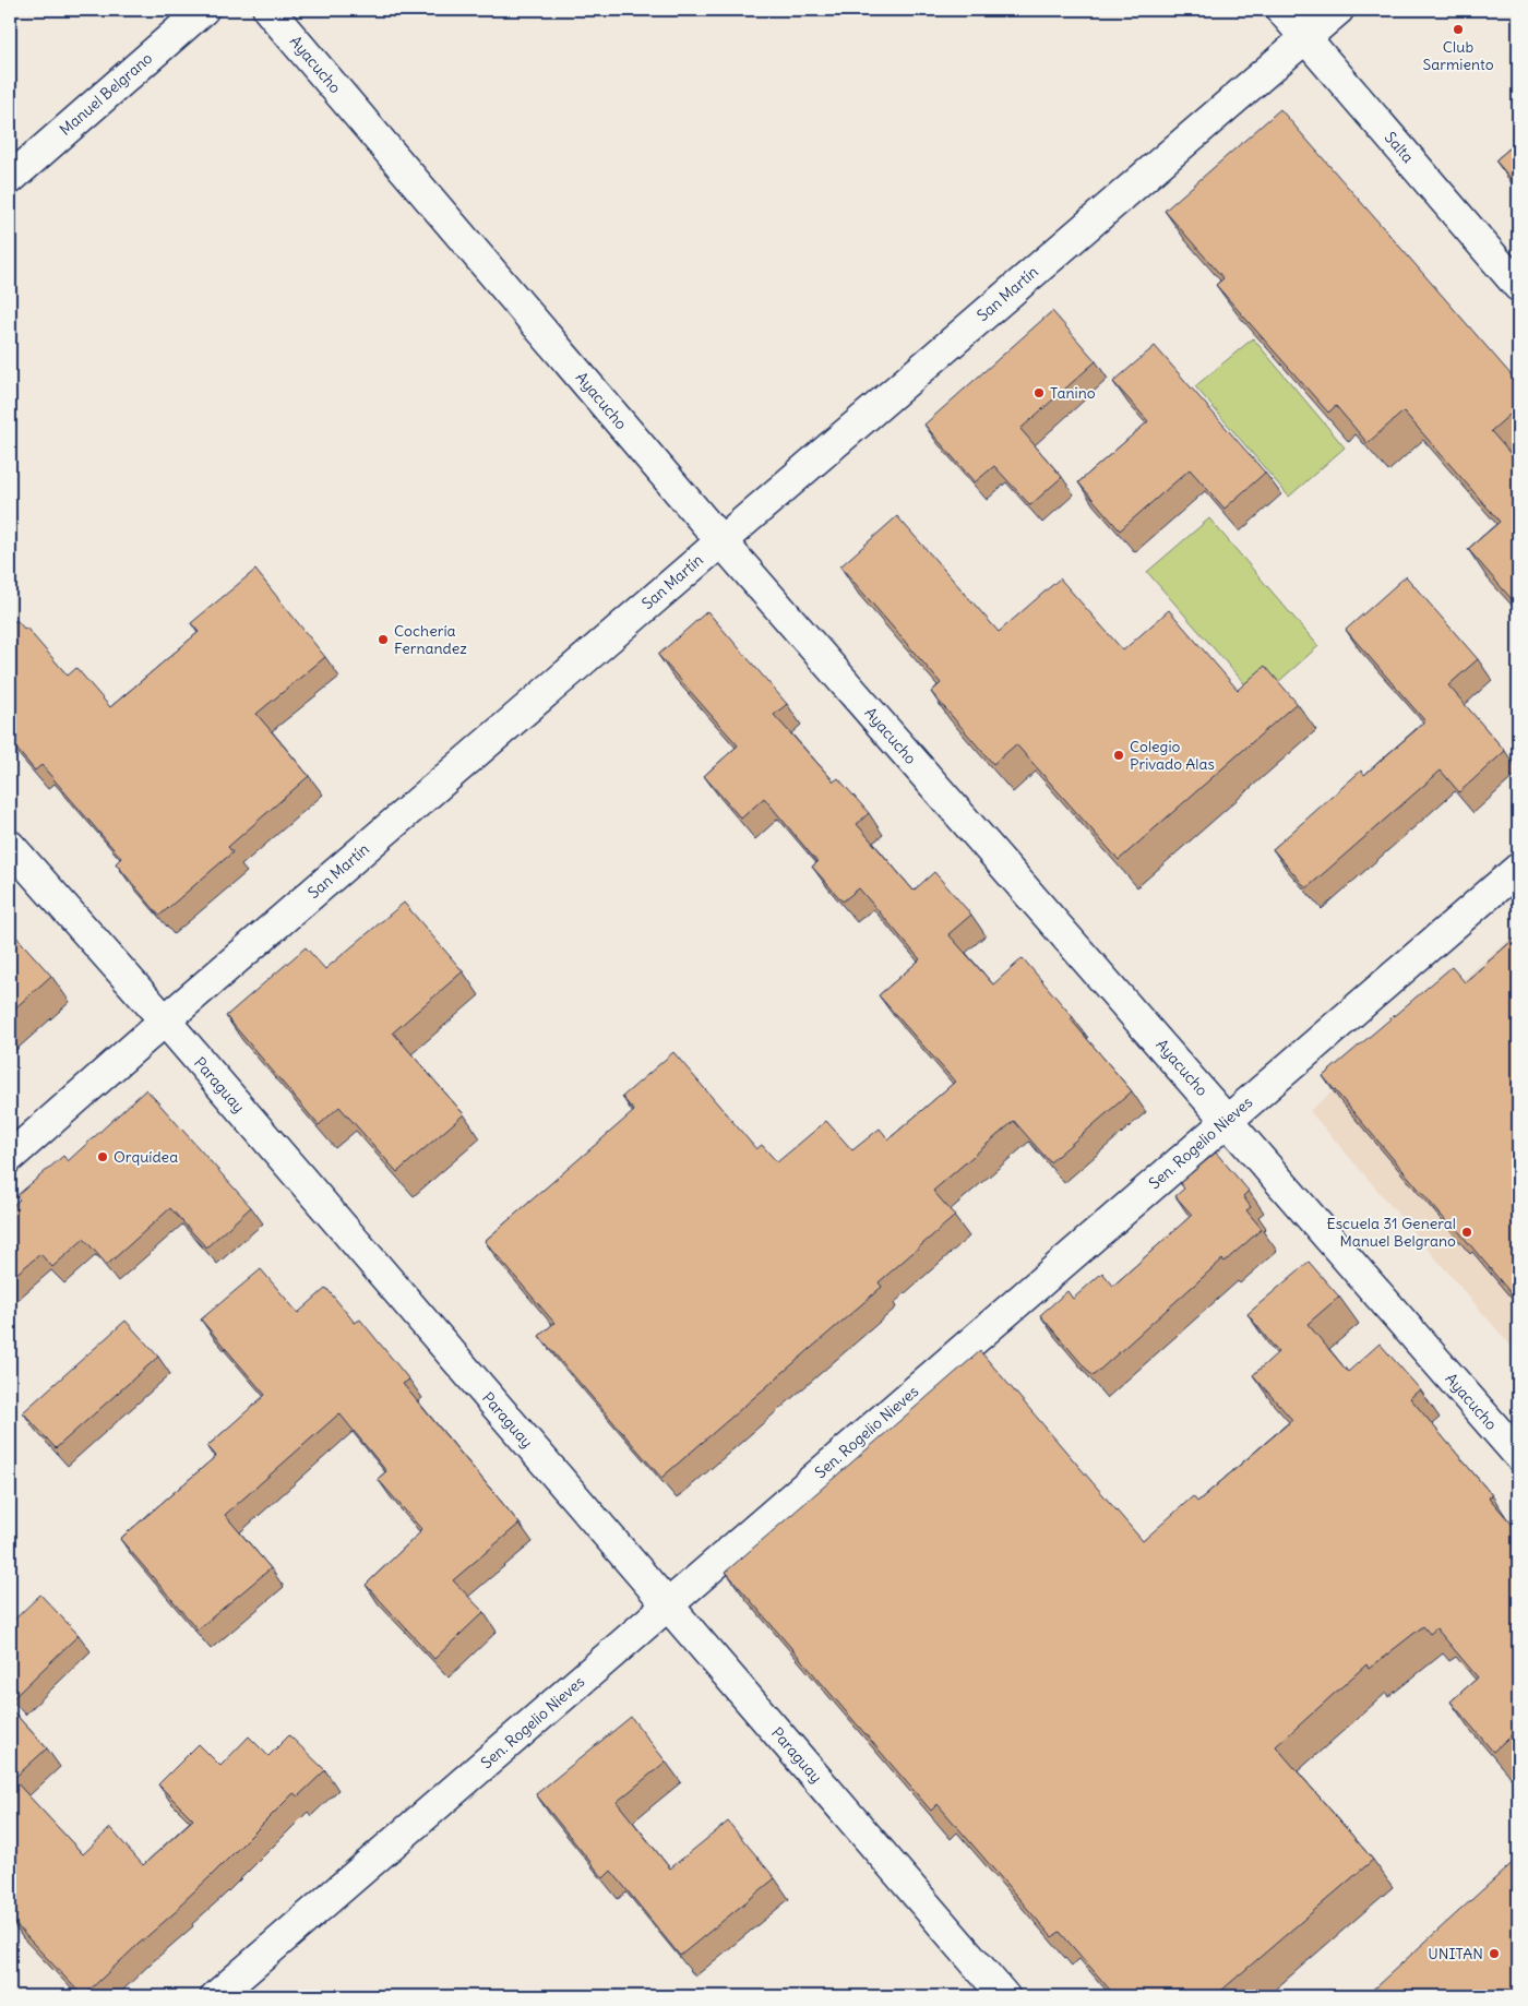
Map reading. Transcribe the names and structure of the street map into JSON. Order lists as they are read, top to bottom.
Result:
{
  "streets": {
    "street": [
      "Ayacucho",
      "Manuel Belgrano",
      "Salta",
      "San Martín",
      "Paraguay",
      "Sen. Rogelio Nieves"
    ]
  },
  "crossings": [
    ["Ayacucho", "San Martín"],
    ["Ayacucho", "Sen. Rogelio Nieves"],
    ["Salta", "San Martín"],
    ["San Martín", "Paraguay"],
    ["Paraguay", "Sen. Rogelio Nieves"]
  ],
  "places": [
    "Club Sarmiento",
    "Tanino",
    "Cochería Fernandez",
    "Colegio Privado Alas",
    "Orquídea",
    "Escuela 31 General Manuel Belgrano",
    "UNITAN"
  ]
}
